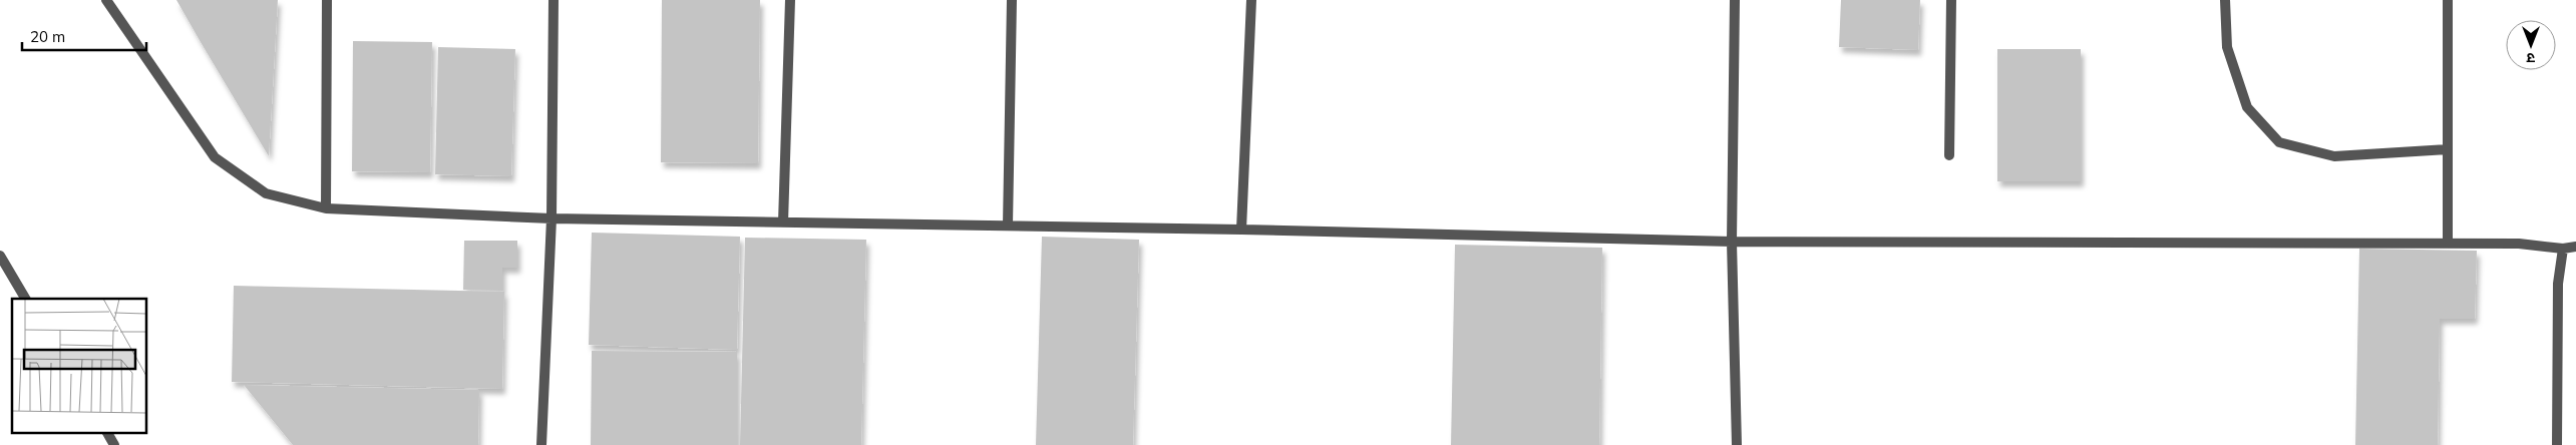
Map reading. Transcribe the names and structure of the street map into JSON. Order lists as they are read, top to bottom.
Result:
{
  "scale_bar": "20 m",
  "north": "bottom"
}
